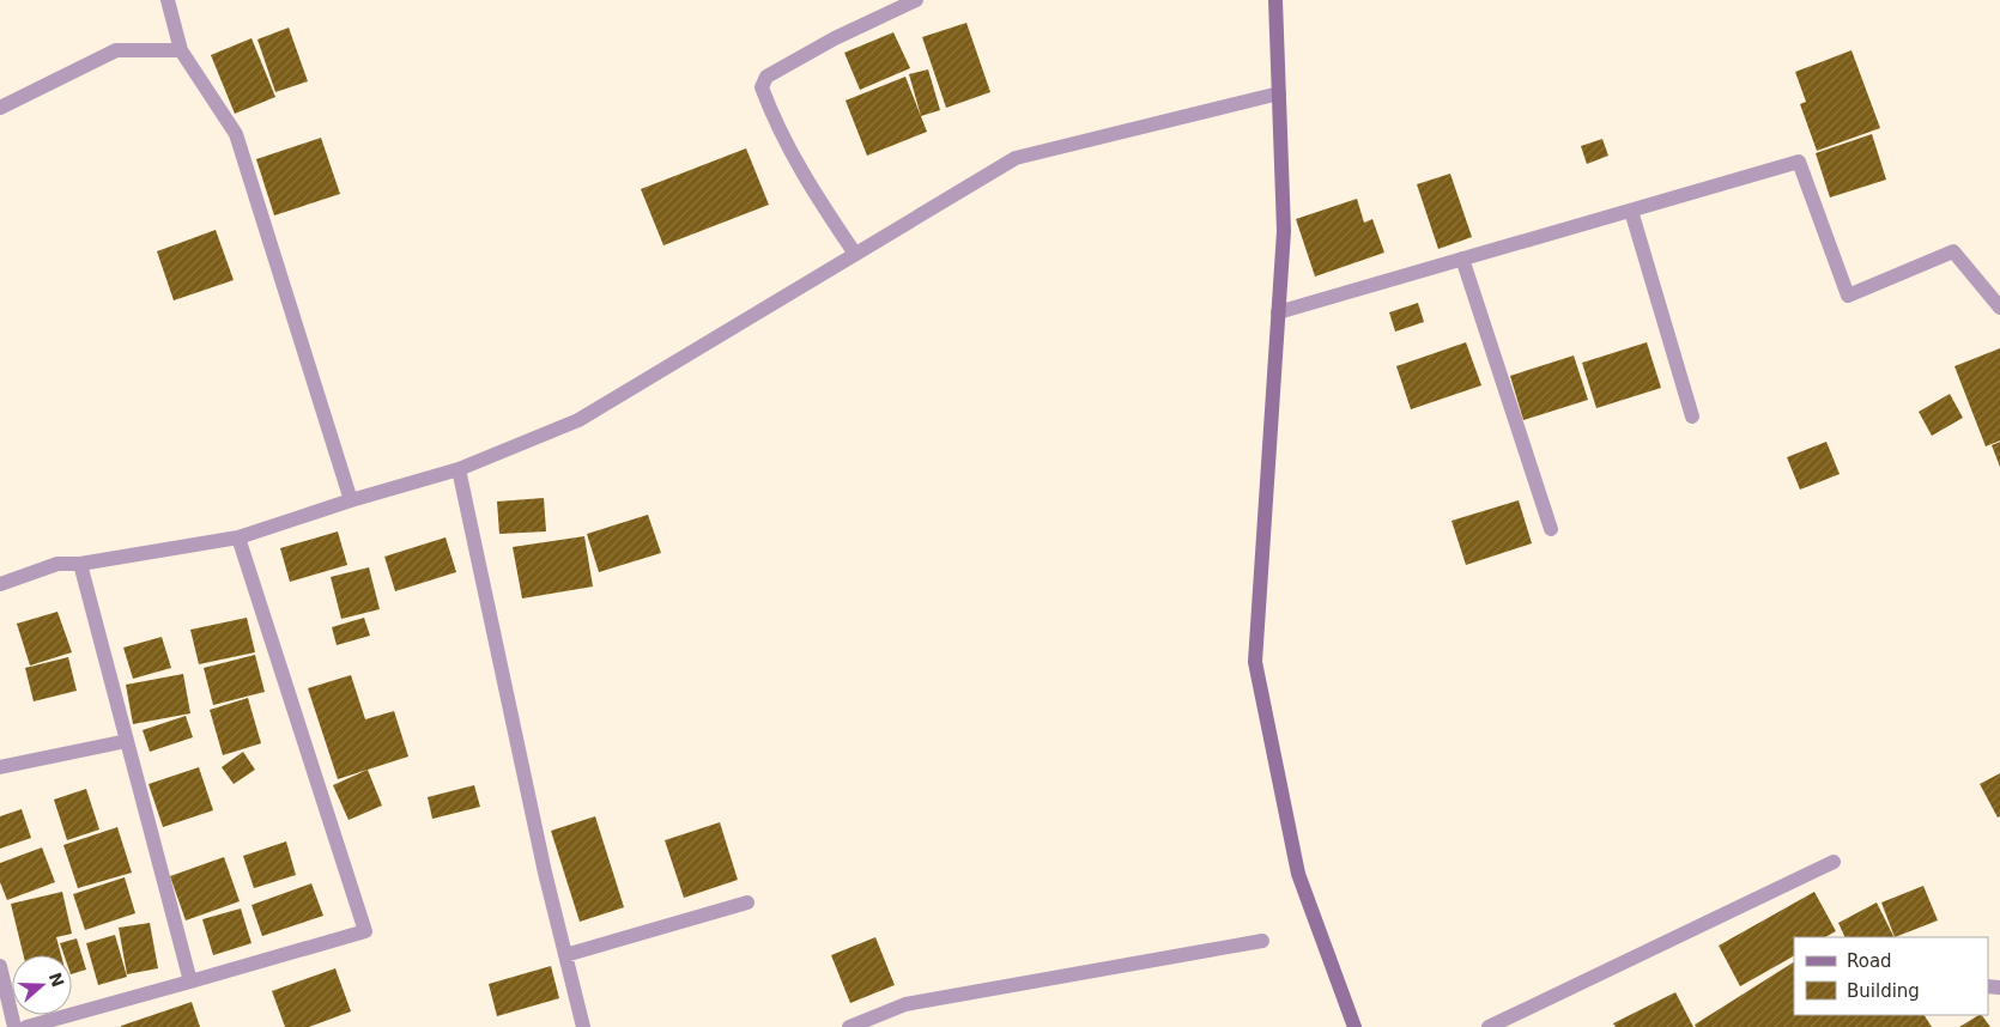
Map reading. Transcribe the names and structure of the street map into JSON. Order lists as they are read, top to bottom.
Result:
{
  "legend": ["Road", "Building"],
  "north": "right"
}
